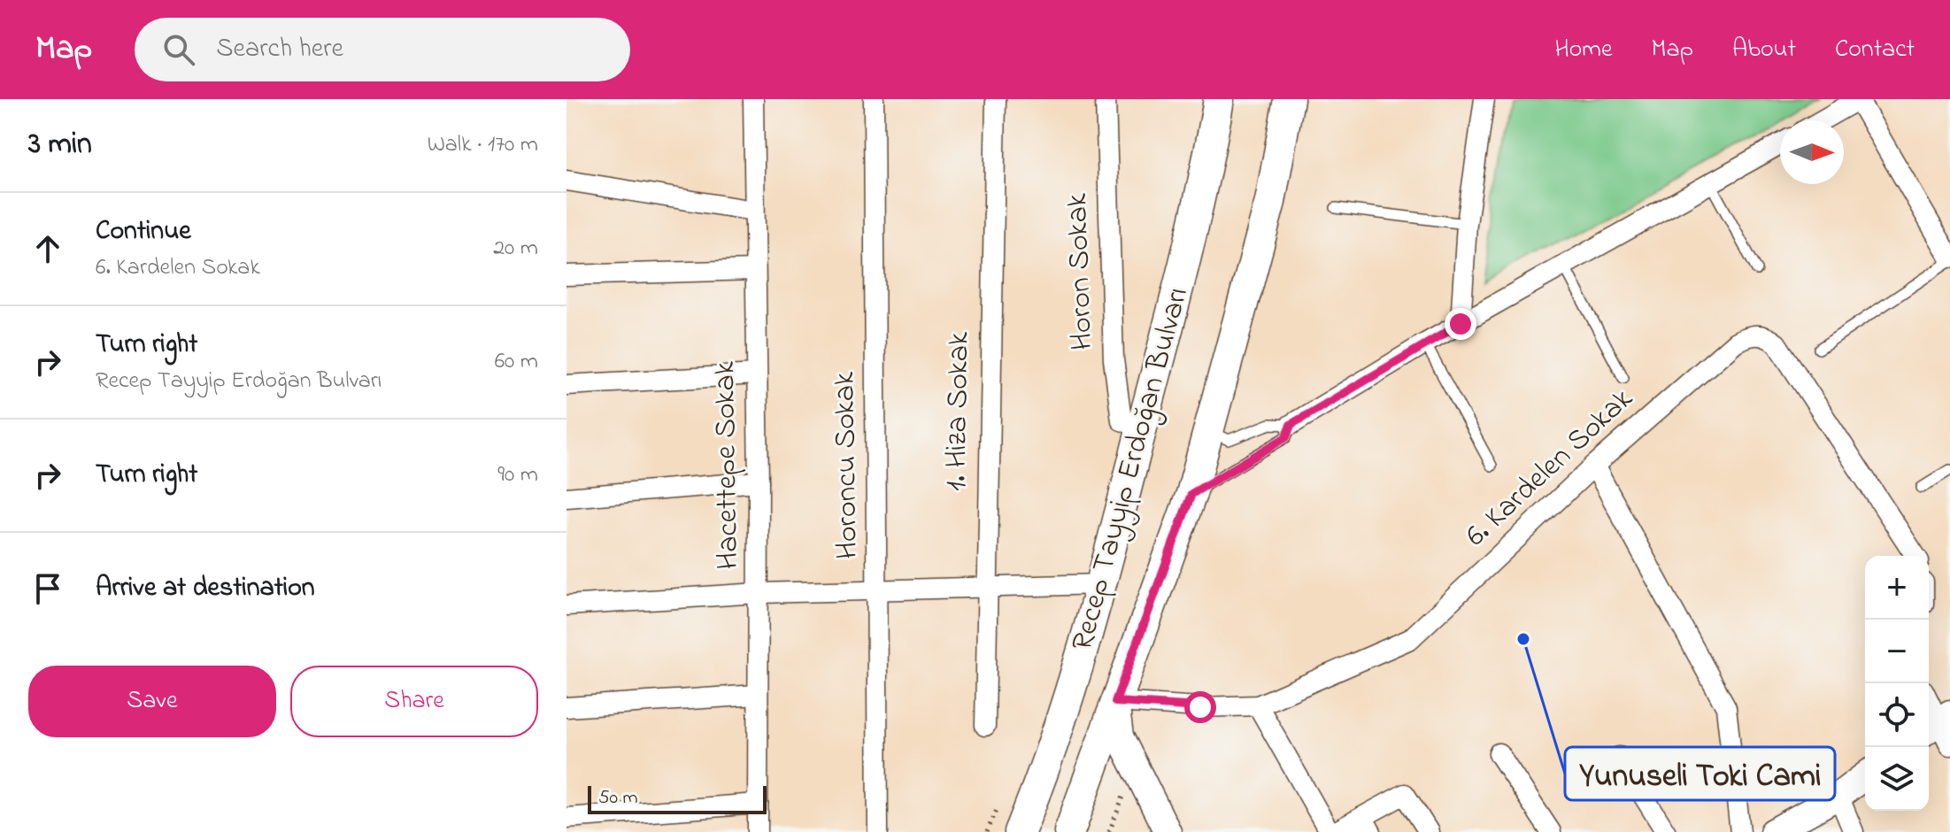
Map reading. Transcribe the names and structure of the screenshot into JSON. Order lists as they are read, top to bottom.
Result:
{
  "streets": {
    "main road": ["Recep Tayyip Erdoğan Bulvarı"],
    "street": [
      "Horon Sokak",
      "1. Hiza Sokak",
      "Hacettepe Sokak",
      "Horoncu Sokak",
      "6. Kardelen Sokak"
    ]
  },
  "crossings": [
    ["Horon Sokak", "Recep Tayyip Erdoğan Bulvarı"],
    ["6. Kardelen Sokak", "Recep Tayyip Erdoğan Bulvarı"]
  ],
  "places": ["Yunuseli Toki Cami"],
  "scale_bar": "50 m",
  "north": "right",
  "page": {
    "header": "Map",
    "search": "Search here",
    "nav": [
      "Home",
      "Map",
      "About",
      "Contact"
    ],
    "heading": ["3 min", "Walk · 170 m"],
    "list": [
      ["Continue", "6. Kardelen Sokak", "20 m"],
      ["Turn right", "Recep Tayyip Erdoğan Bulvarı", "60 m"],
      ["Turn right", "90 m"],
      "Arrive at destination"
    ],
    "map_buttons": ["+", "−"],
    "buttons": ["Save", "Share"],
    "scale": "50 m"
  }
}
